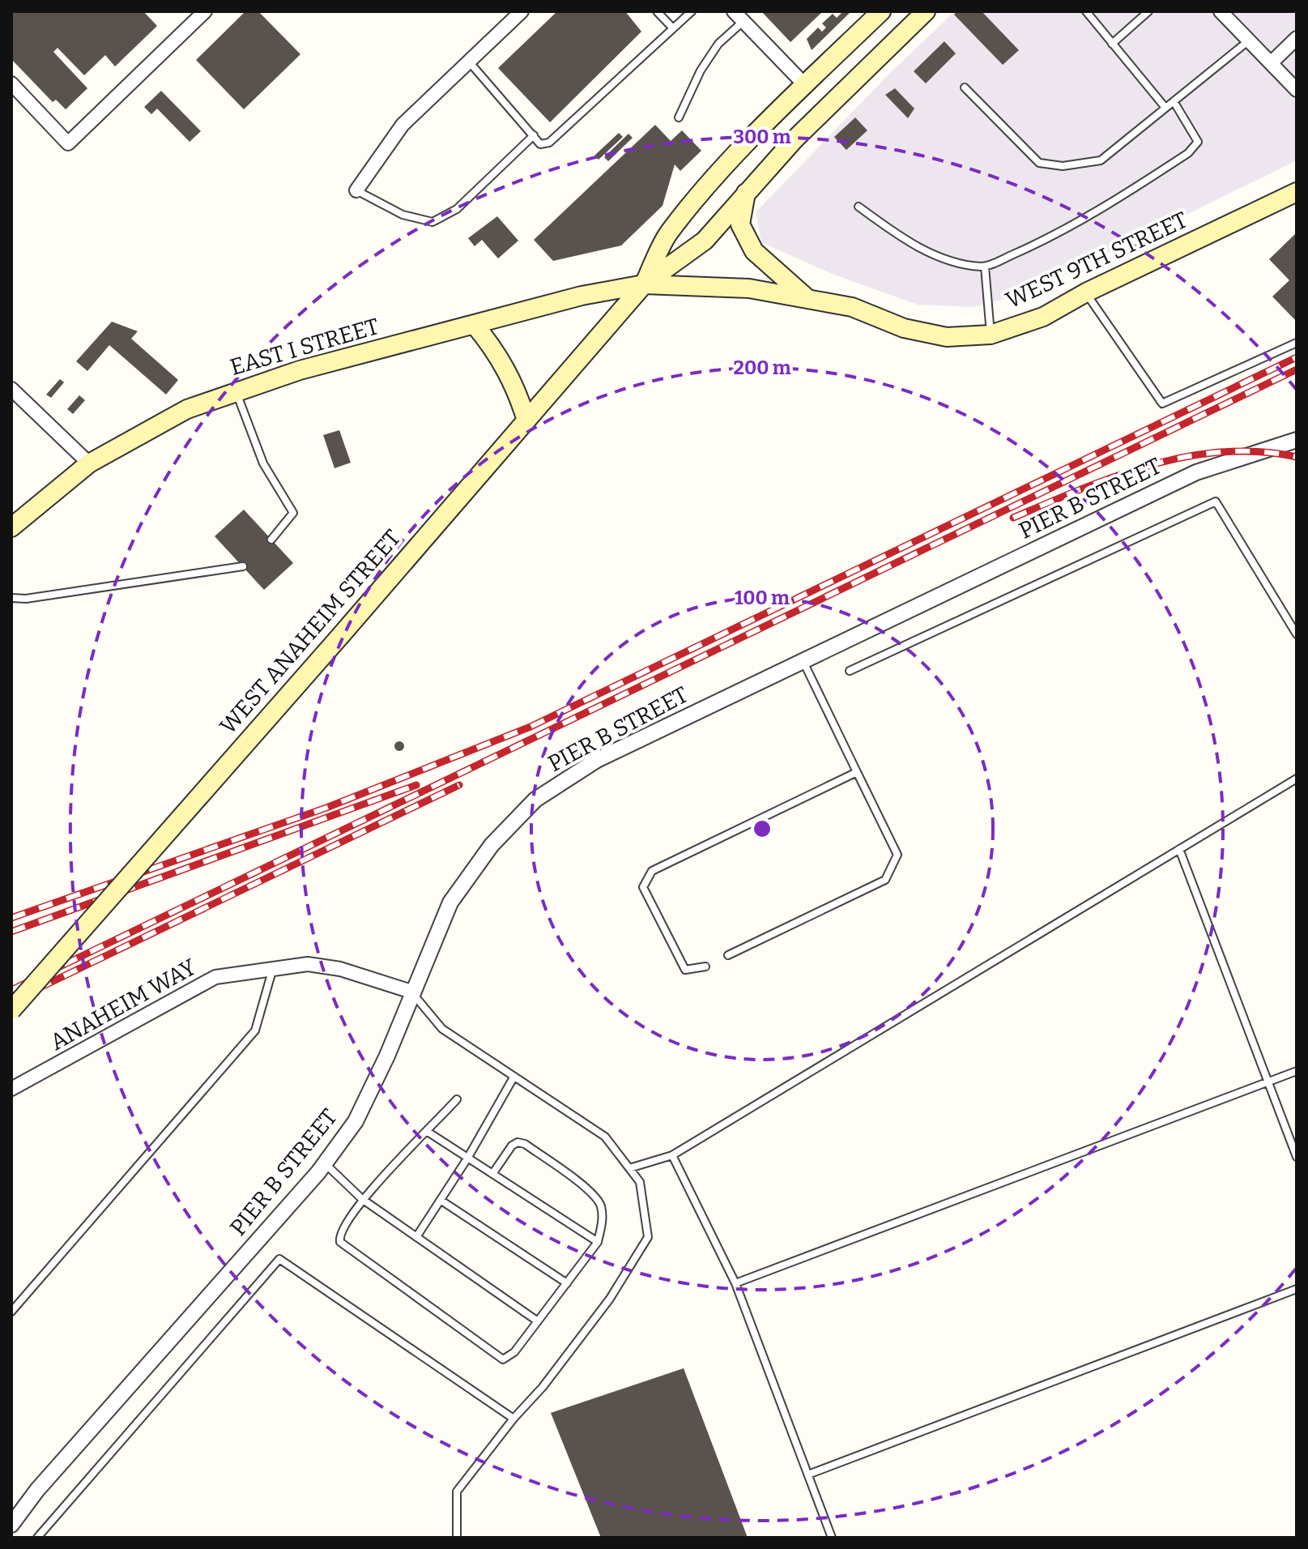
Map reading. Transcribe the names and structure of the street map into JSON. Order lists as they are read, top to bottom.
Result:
{
  "streets": {
    "main road": ["WEST 9TH STREET", "EAST I STREET", "WEST ANAHEIM STREET"],
    "street": ["PIER B STREET", "ANAHEIM WAY"]
  },
  "crossings": [
    ["WEST 9TH STREET", "EAST I STREET"],
    ["WEST 9TH STREET", "WEST ANAHEIM STREET"],
    ["EAST I STREET", "WEST ANAHEIM STREET"],
    ["PIER B STREET", "ANAHEIM WAY"]
  ],
  "rings": ["300 m", "200 m", "100 m"]
}
